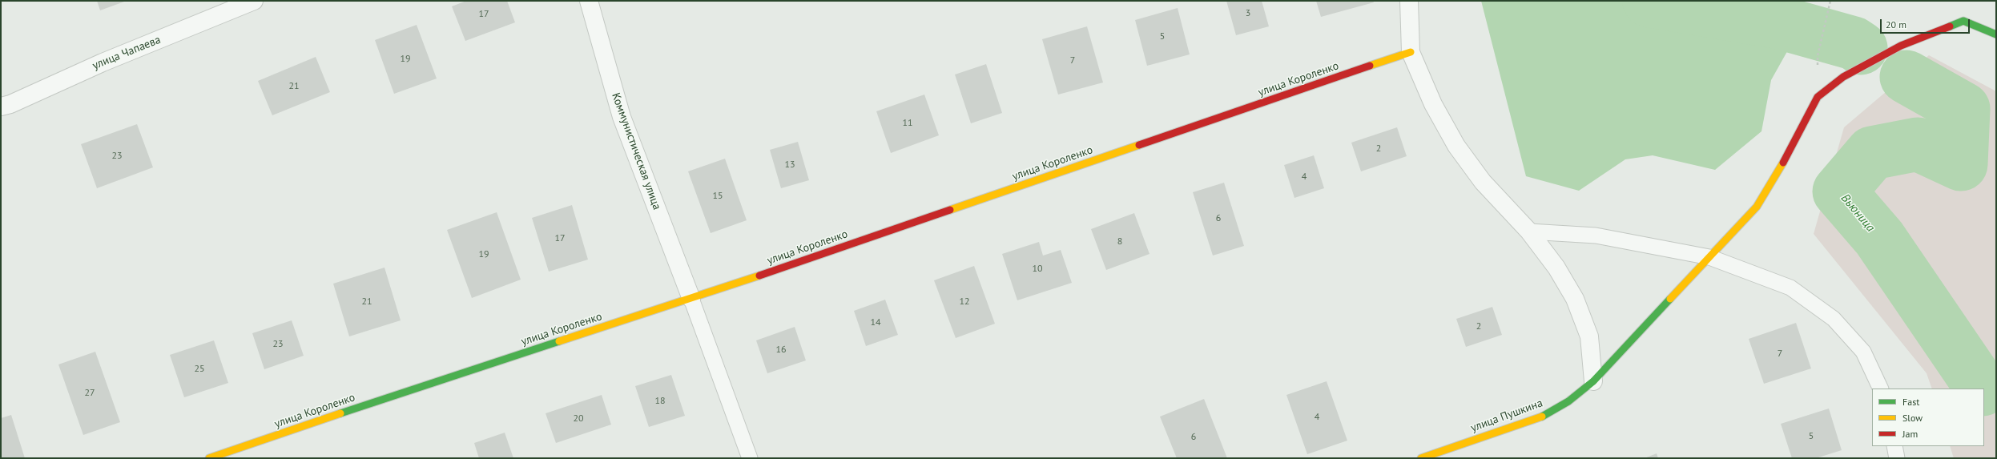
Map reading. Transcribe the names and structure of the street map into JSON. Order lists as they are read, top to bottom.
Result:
{
  "streets": {
    "street": [
      "улица Чапаева",
      "улица Короленко",
      "Коммунистическая улица",
      "улица Пушкина"
    ]
  },
  "crossings": [
    ["улица Короленко", "Коммунистическая улица"]
  ],
  "water": ["Вьюница"],
  "house_numbers": [
    "3",
    "17",
    "5",
    "19",
    "7",
    "21",
    "11",
    "2",
    "23",
    "13",
    "4",
    "15",
    "6",
    "17",
    "8",
    "19",
    "10",
    "21",
    "12",
    "14",
    "2",
    "23",
    "16",
    "7",
    "25",
    "27",
    "18",
    "4",
    "20",
    "5",
    "6"
  ],
  "legend": ["Fast", "Slow", "Jam"],
  "scale_bar": "20 m"
}
